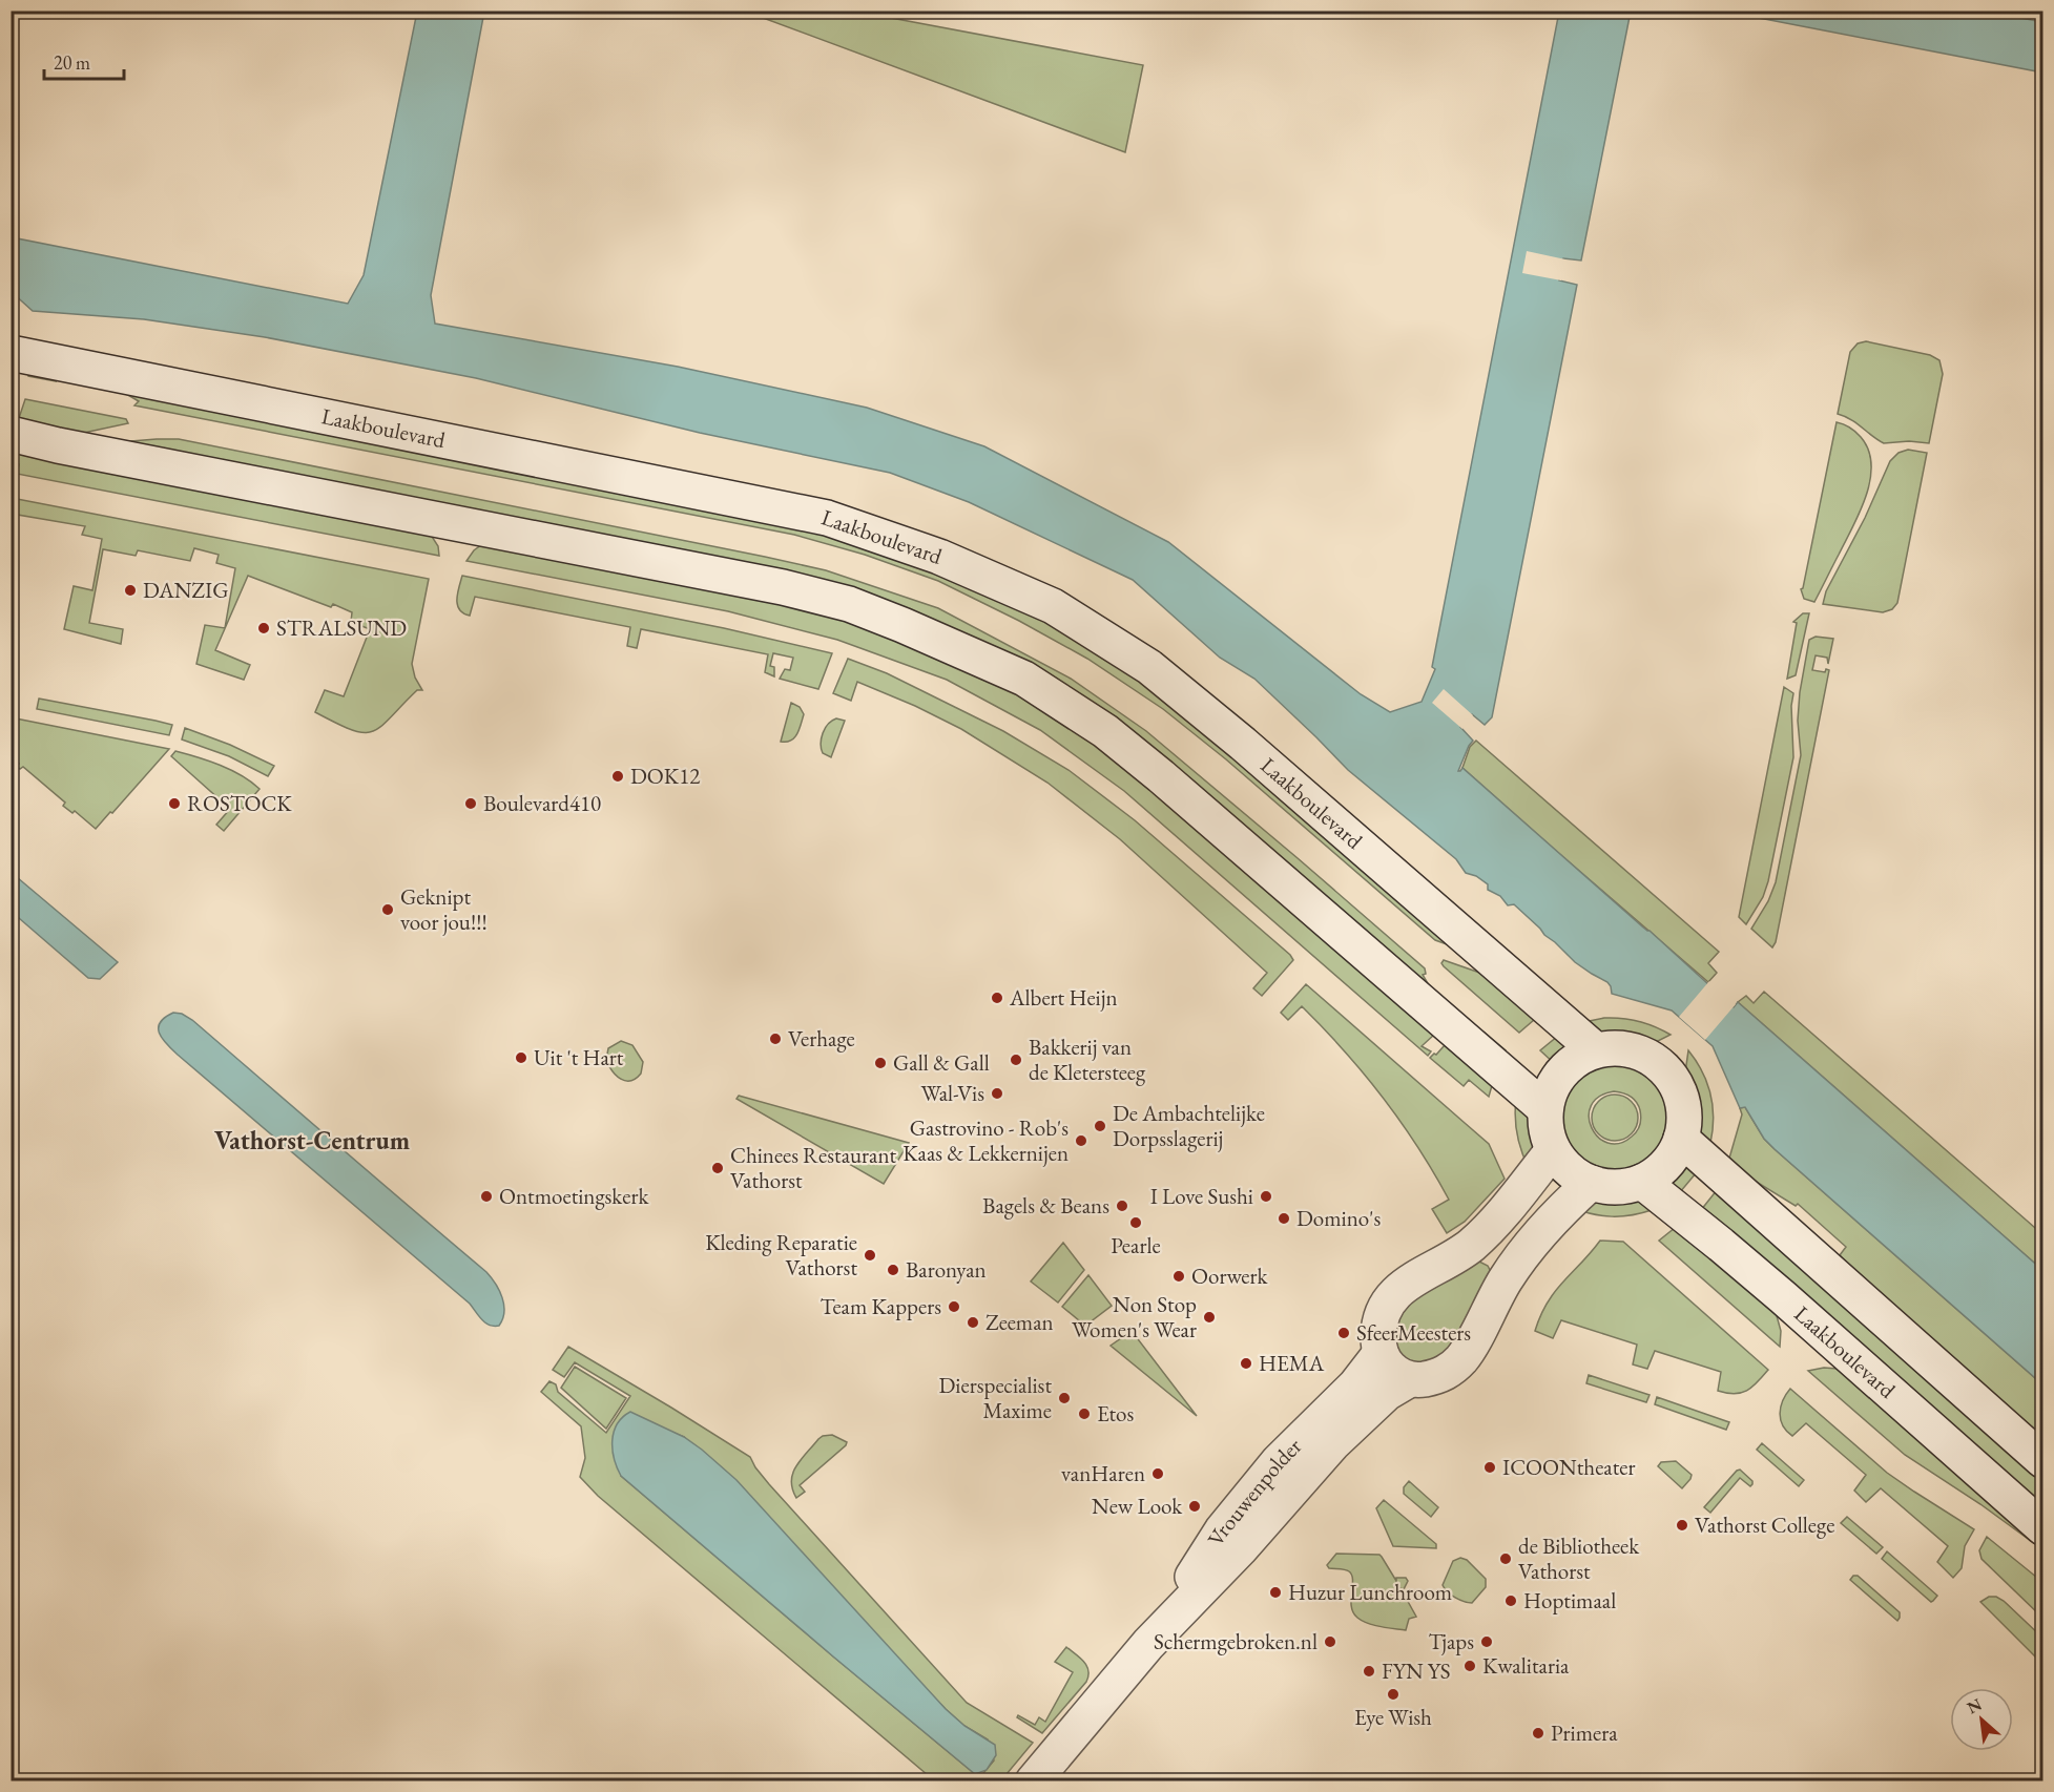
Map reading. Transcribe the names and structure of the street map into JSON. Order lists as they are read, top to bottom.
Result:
{
  "streets": {
    "main road": ["Laakboulevard", "Vrouwenpolder"]
  },
  "crossings": [
    ["Laakboulevard", "Vrouwenpolder"]
  ],
  "districts": ["Vathorst-Centrum"],
  "places": [
    "DANZIG",
    "STRALSUND",
    "DOK12",
    "ROSTOCK",
    "Boulevard410",
    "Geknipt voor jou!!!",
    "Albert Heijn",
    "Verhage",
    "Uit 't Hart",
    "Bakkerij van de Kletersteeg",
    "Gall & Gall",
    "Wal-Vis",
    "De Ambachtelijke Dorpsslagerij",
    "Gastrovino - Rob's Kaas & Lekkernijen",
    "Chinees Restaurant Vathorst",
    "Ontmoetingskerk",
    "I Love Sushi",
    "Bagels & Beans",
    "Domino's",
    "Pearle",
    "Kleding Reparatie Vathorst",
    "Baronyan",
    "Oorwerk",
    "Team Kappers",
    "Non Stop Women's Wear",
    "Zeeman",
    "SfeerMeesters",
    "HEMA",
    "Dierspecialist Maxime",
    "Etos",
    "ICOONtheater",
    "vanHaren",
    "New Look",
    "Vathorst College",
    "de Bibliotheek Vathorst",
    "Huzur Lunchroom",
    "Hoptimaal",
    "Schermgebroken.nl",
    "Tjaps",
    "Kwalitaria",
    "FYN YS",
    "Eye Wish",
    "Primera"
  ],
  "scale_bar": "20 m",
  "north": "top left"
}
